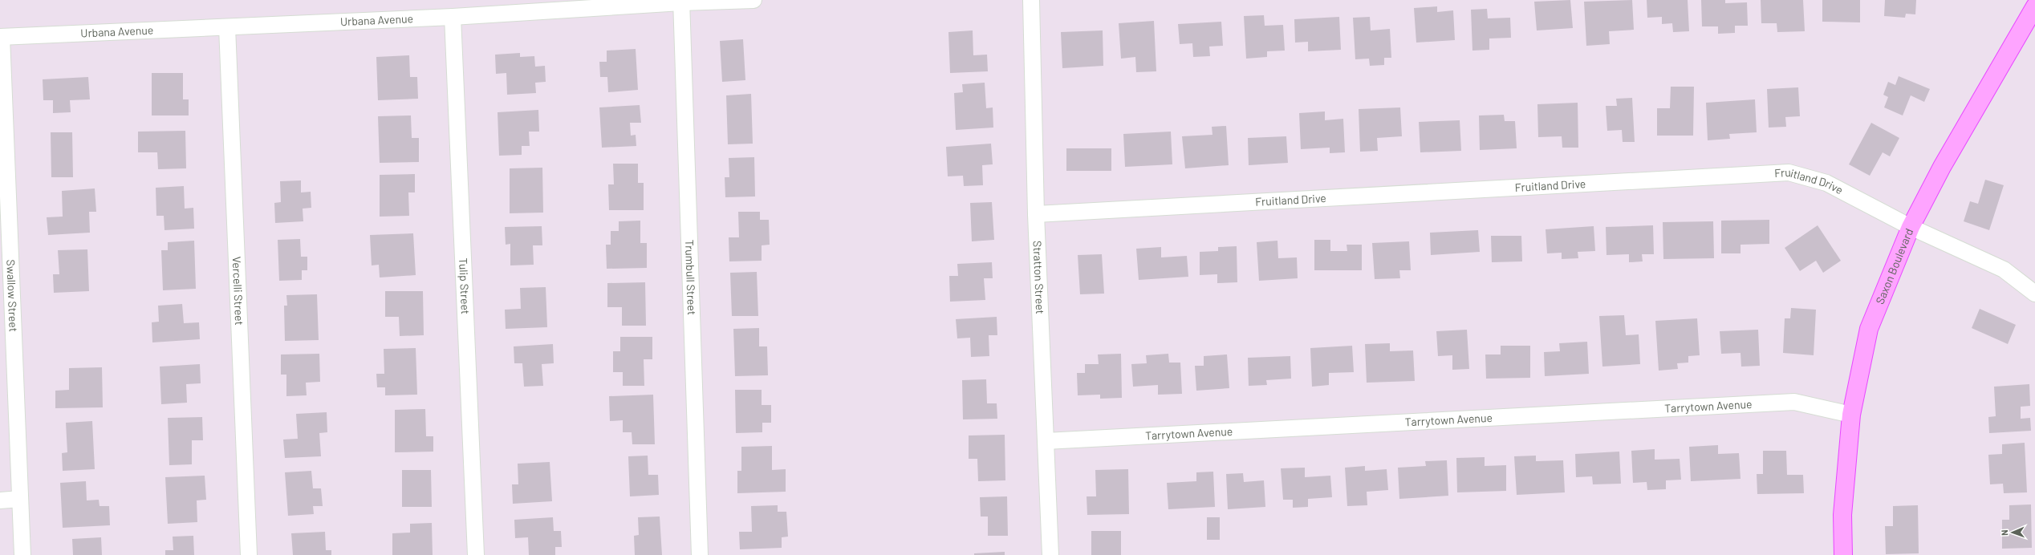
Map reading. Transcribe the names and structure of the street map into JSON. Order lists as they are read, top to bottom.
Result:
{
  "streets": {
    "main road": ["Saxon Boulevard"],
    "street": [
      "Urbana Avenue",
      "Fruitland Drive",
      "Trumbull Street",
      "Stratton Street",
      "Tulip Street",
      "Vercelli Street",
      "Swallow Street",
      "Tarrytown Avenue"
    ]
  },
  "crossings": [
    ["Urbana Avenue", "Trumbull Street"],
    ["Urbana Avenue", "Tulip Street"],
    ["Urbana Avenue", "Vercelli Street"],
    ["Urbana Avenue", "Swallow Street"],
    ["Fruitland Drive", "Saxon Boulevard"],
    ["Fruitland Drive", "Stratton Street"],
    ["Saxon Boulevard", "Tarrytown Avenue"],
    ["Stratton Street", "Tarrytown Avenue"]
  ],
  "north": "left"
}
